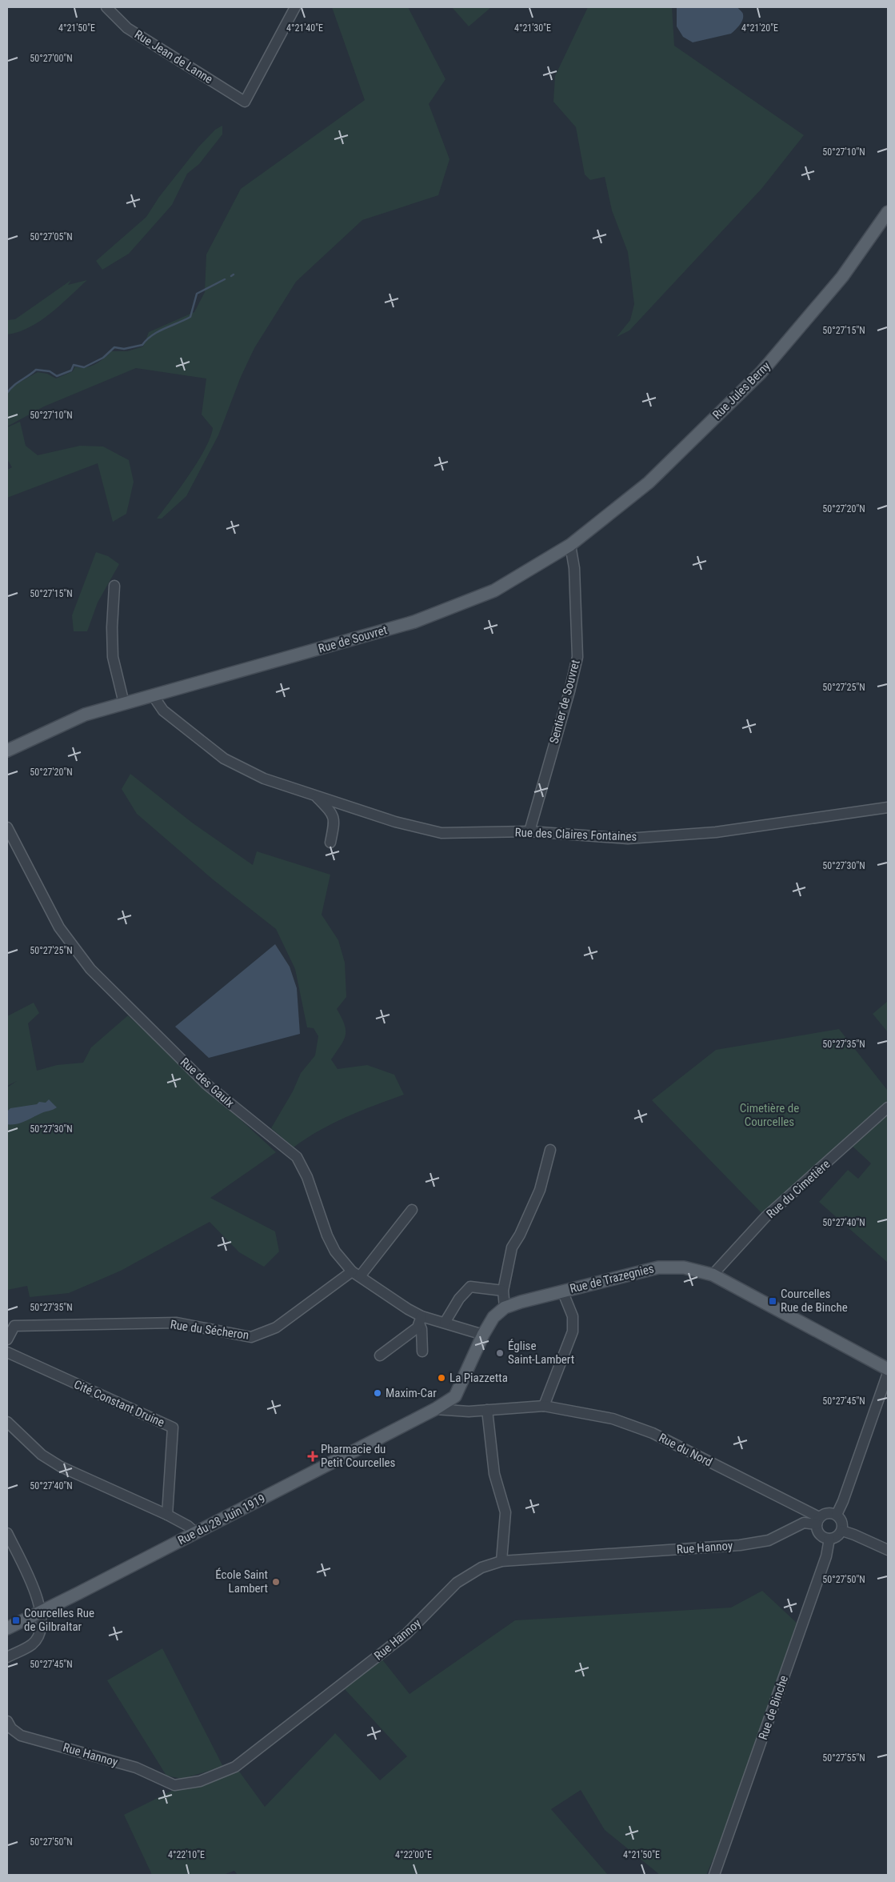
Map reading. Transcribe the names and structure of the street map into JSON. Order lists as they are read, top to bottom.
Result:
{
  "streets": {
    "main road": [
      "Rue Jules Berny",
      "Rue de Souvret",
      "Rue de Trazegnies",
      "Rue du 28 Juin 1919"
    ],
    "street": [
      "Rue Jean de Lanne",
      "Sentier de Souvret",
      "Rue des Claires Fontaines",
      "Rue des Gaulx",
      "Rue du Cimetière",
      "Rue du Sécheron",
      "Cité Constant Druine",
      "Rue du Nord",
      "Rue Hannoy",
      "Rue de Binche"
    ]
  },
  "crossings": [
    ["Rue Jules Berny", "Rue de Souvret"],
    ["Rue Jules Berny", "Sentier de Souvret"],
    ["Rue de Souvret", "Sentier de Souvret"],
    ["Rue de Souvret", "Rue des Claires Fontaines"],
    ["Sentier de Souvret", "Rue des Claires Fontaines"],
    ["Rue des Gaulx", "Rue du Sécheron"],
    ["Rue des Gaulx", "Rue du 28 Juin 1919"],
    ["Rue du Cimetière", "Rue de Trazegnies"],
    ["Rue de Trazegnies", "Rue du 28 Juin 1919"],
    ["Rue du Nord", "Rue du 28 Juin 1919"],
    ["Rue du Nord", "Rue Hannoy"],
    ["Rue du Nord", "Rue de Binche"],
    ["Rue Hannoy", "Rue de Binche"]
  ],
  "parks": ["Cimetière de Courcelles"],
  "places": {
    "transit": ["Courcelles Rue de Binche", "Courcelles Rue de Gilbraltar"],
    "other": [
      "Église Saint-Lambert",
      "La Piazzetta",
      "Maxim-Car",
      "École Saint Lambert"
    ],
    "health": ["Pharmacie du Petit Courcelles"]
  },
  "coordinates": [
    "4°21'50\"E",
    "4°21'40\"E",
    "4°21'30\"E",
    "4°21'20\"E",
    "50°27'00\"N",
    "50°27'10\"N",
    "50°27'05\"N",
    "50°27'15\"N",
    "50°27'20\"N",
    "50°27'25\"N",
    "50°27'30\"N",
    "50°27'35\"N",
    "50°27'40\"N",
    "50°27'45\"N",
    "50°27'50\"N",
    "50°27'55\"N",
    "4°22'10\"E",
    "4°22'00\"E"
  ]
}
